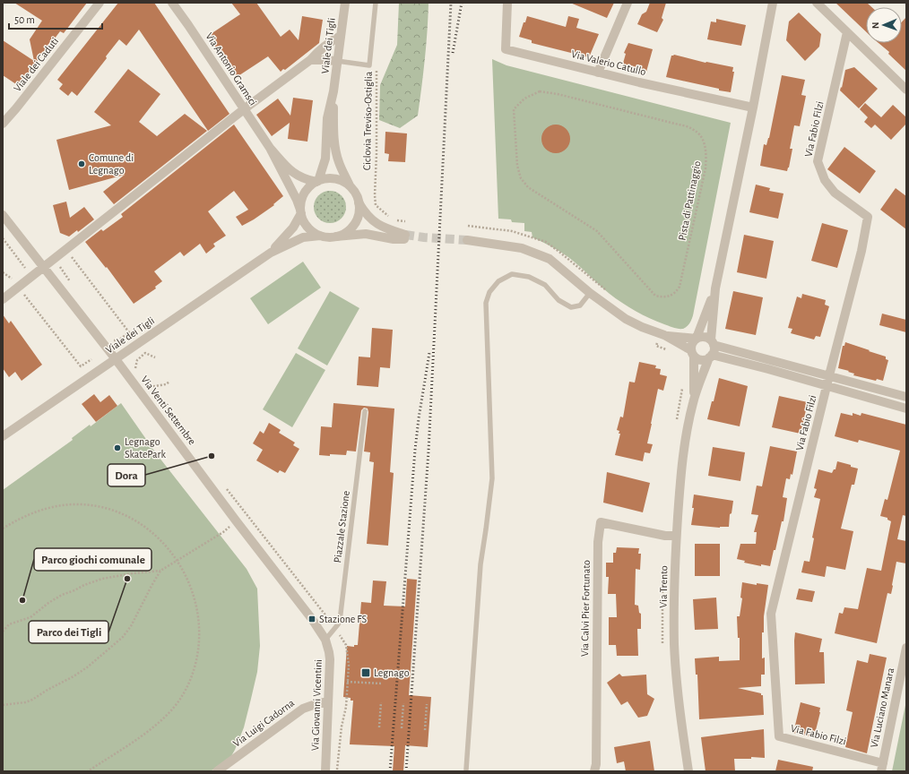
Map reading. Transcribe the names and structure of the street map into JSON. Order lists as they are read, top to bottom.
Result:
{
  "streets": {
    "street": [
      "Viale dei Tigli",
      "Via Valerio Catullo",
      "Viale dei Caduti",
      "Via Antonio Gramsci",
      "Via Fabio Filzi",
      "Via Venti Settembre",
      "Via Trento",
      "Via Calvi Pier Fortunato",
      "Via Giovanni Vicentini",
      "Via Luciano Manara",
      "Via Luigi Cadorna"
    ],
    "lane": ["Piazzale Stazione"],
    "path": ["Ciclovia Treviso-Ostiglia", "Pista di Pattinaggio"]
  },
  "crossings": [
    ["Viale dei Tigli", "Via Antonio Gramsci"],
    ["Viale dei Tigli", "Via Venti Settembre"],
    ["Via Fabio Filzi", "Via Luciano Manara"],
    ["Via Venti Settembre", "Piazzale Stazione"],
    ["Via Venti Settembre", "Via Giovanni Vicentini"],
    ["Piazzale Stazione", "Via Giovanni Vicentini"],
    ["Via Trento", "Via Calvi Pier Fortunato"],
    ["Via Giovanni Vicentini", "Via Luigi Cadorna"]
  ],
  "places": {
    "other": [
      "Comune di Legnago",
      "Legnago SkatePark",
      "Dora",
      "Parco dei Tigli",
      "Parco giochi comunale"
    ],
    "transit": ["Stazione FS", "Legnago"]
  },
  "scale_bar": "50 m",
  "north": "left"
}
